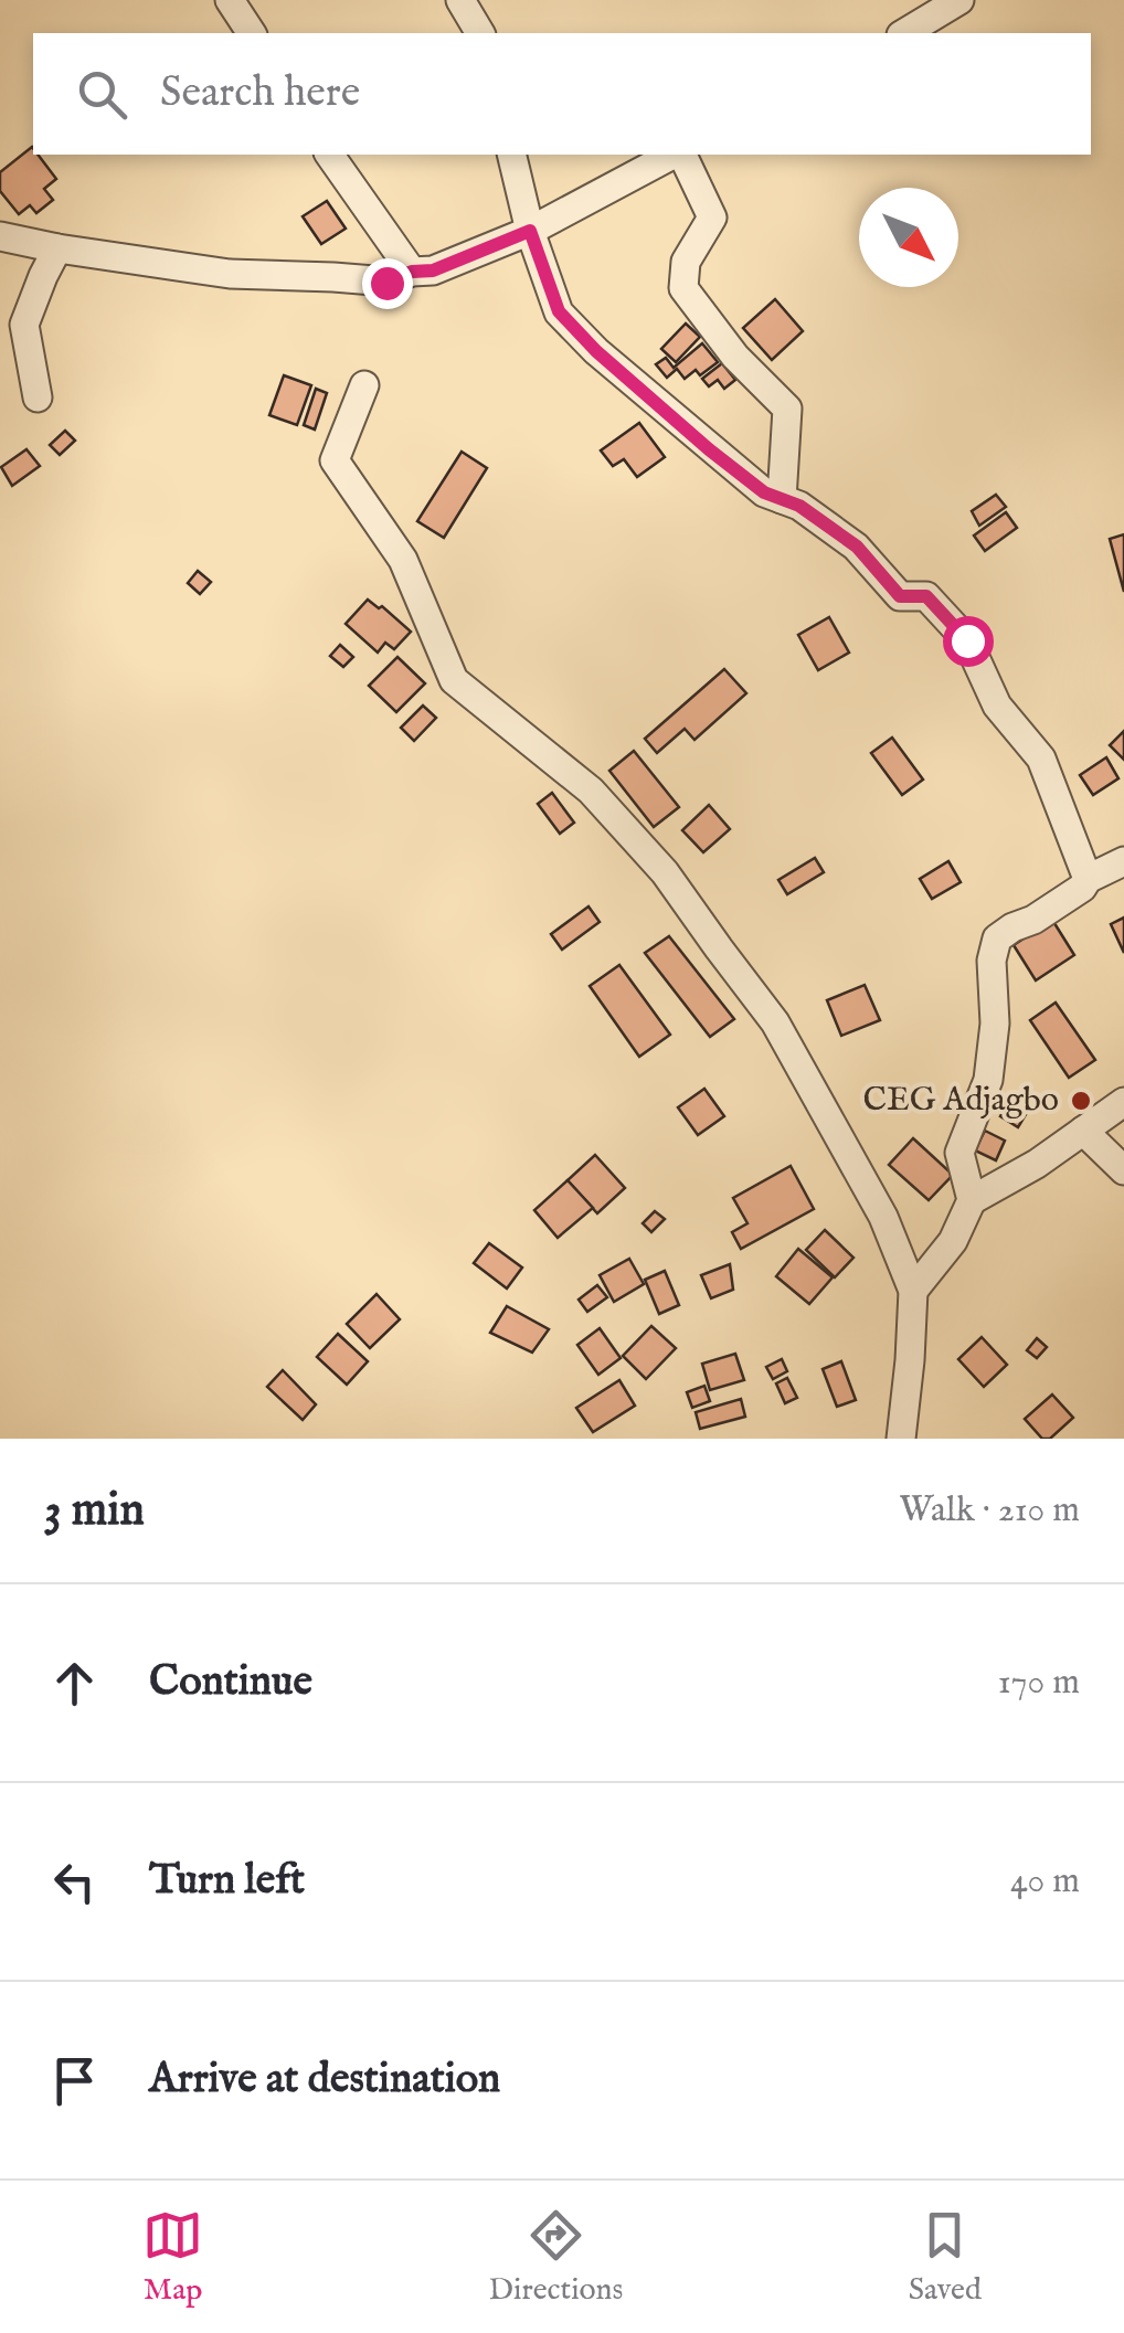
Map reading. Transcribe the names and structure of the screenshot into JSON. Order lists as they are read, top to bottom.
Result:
{
  "places": ["CEG Adjagbo"],
  "north": "bottom right",
  "page": {
    "search": "Search here",
    "heading": ["3 min", "Walk · 210 m"],
    "list": [
      ["Continue", "170 m"],
      ["Turn left", "40 m"],
      "Arrive at destination"
    ],
    "nav": ["Map", "Directions", "Saved"]
  }
}
